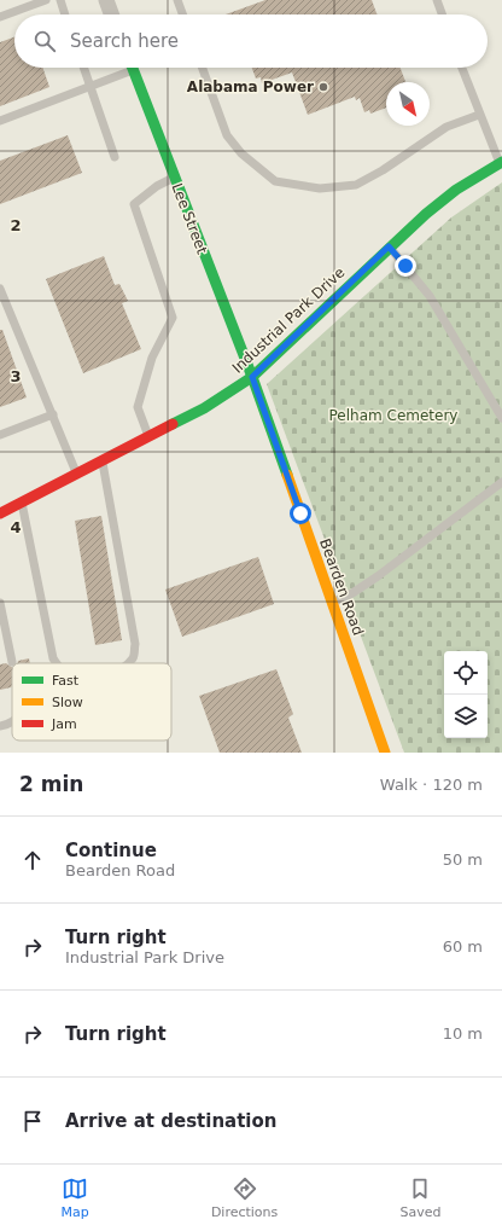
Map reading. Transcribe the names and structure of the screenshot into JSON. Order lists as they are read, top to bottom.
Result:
{
  "streets": {
    "street": ["Lee Street", "Industrial Park Drive", "Bearden Road"]
  },
  "crossings": [
    ["Lee Street", "Industrial Park Drive"],
    ["Lee Street", "Bearden Road"],
    ["Industrial Park Drive", "Bearden Road"]
  ],
  "parks": ["Pelham Cemetery"],
  "places": ["Alabama Power"],
  "legend": ["Fast", "Slow", "Jam"],
  "north": "bottom right",
  "page": {
    "search": "Search here",
    "heading": ["2 min", "Walk · 120 m"],
    "list": [
      ["Continue", "Bearden Road", "50 m"],
      ["Turn right", "Industrial Park Drive", "60 m"],
      ["Turn right", "10 m"],
      "Arrive at destination"
    ],
    "nav": ["Map", "Directions", "Saved"]
  },
  "grid": {
    "rows": ["2", "3", "4"]
  }
}
